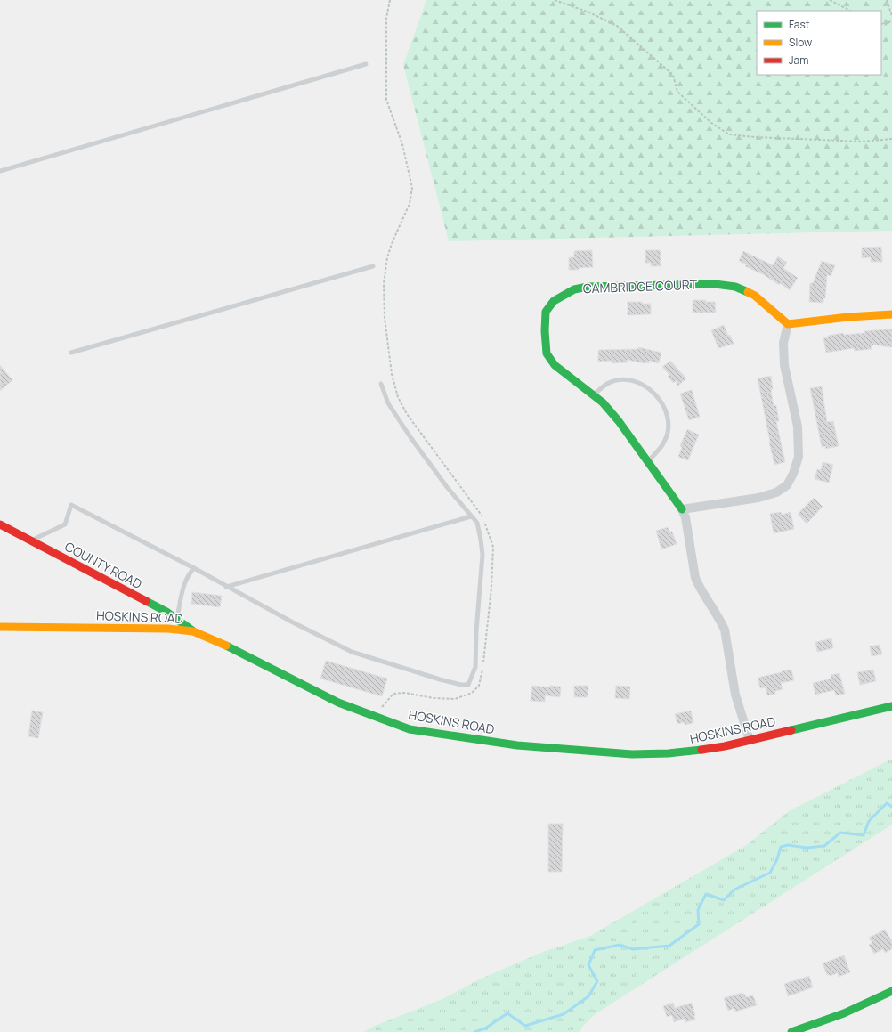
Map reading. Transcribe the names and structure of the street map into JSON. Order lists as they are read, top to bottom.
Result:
{
  "streets": {
    "street": ["CAMBRIDGE COURT", "COUNTY ROAD", "HOSKINS ROAD"]
  },
  "crossings": [
    ["CAMBRIDGE COURT", "HOSKINS ROAD"],
    ["COUNTY ROAD", "HOSKINS ROAD"]
  ],
  "legend": ["Fast", "Slow", "Jam"]
}
